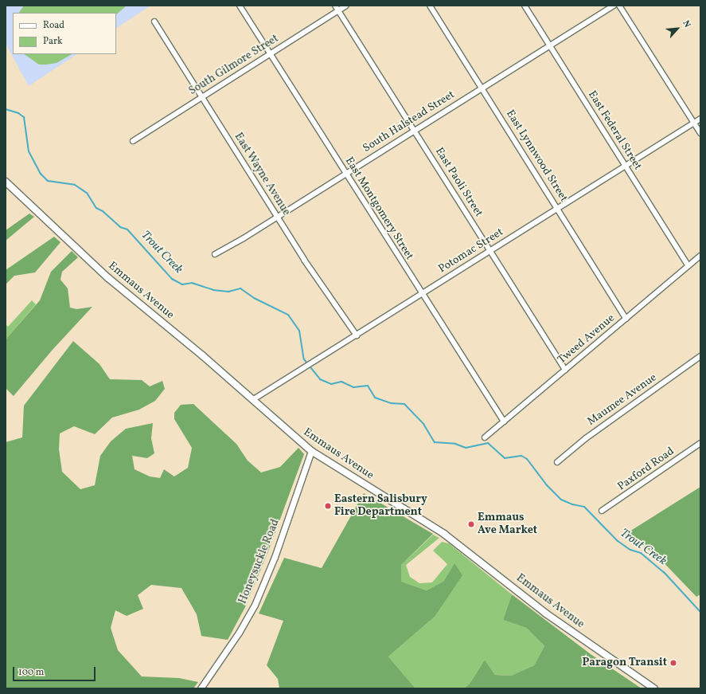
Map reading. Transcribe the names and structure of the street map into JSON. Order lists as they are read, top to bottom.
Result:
{
  "streets": {
    "main road": ["Emmaus Avenue"],
    "street": [
      "South Gilmore Street",
      "South Halstead Street",
      "East Federal Street",
      "East Lynnwood Street",
      "East Wayne Avenue",
      "East Paoli Street",
      "East Montgomery Street",
      "Potomac Street",
      "Tweed Avenue",
      "Maumee Avenue",
      "Paxford Road",
      "Honeysuckle Road"
    ]
  },
  "crossings": [
    ["South Gilmore Street", "East Wayne Avenue"],
    ["South Gilmore Street", "East Paoli Street"],
    ["South Gilmore Street", "East Montgomery Street"],
    ["South Halstead Street", "East Federal Street"],
    ["South Halstead Street", "East Lynnwood Street"],
    ["South Halstead Street", "East Wayne Avenue"],
    ["South Halstead Street", "East Paoli Street"],
    ["South Halstead Street", "East Montgomery Street"],
    ["East Federal Street", "Potomac Street"],
    ["East Federal Street", "Tweed Avenue"],
    ["East Lynnwood Street", "Potomac Street"],
    ["East Lynnwood Street", "Tweed Avenue"],
    ["East Wayne Avenue", "Potomac Street"],
    ["East Paoli Street", "Potomac Street"],
    ["East Paoli Street", "Tweed Avenue"],
    ["East Montgomery Street", "Potomac Street"],
    ["East Montgomery Street", "Tweed Avenue"],
    ["Potomac Street", "Emmaus Avenue"],
    ["Emmaus Avenue", "Honeysuckle Road"]
  ],
  "water": ["Trout Creek"],
  "places": ["Eastern Salisbury Fire Department", "Emmaus Ave Market", "Paragon Transit"],
  "legend": ["Road", "Park"],
  "scale_bar": "100 m",
  "north": "top right"
}
